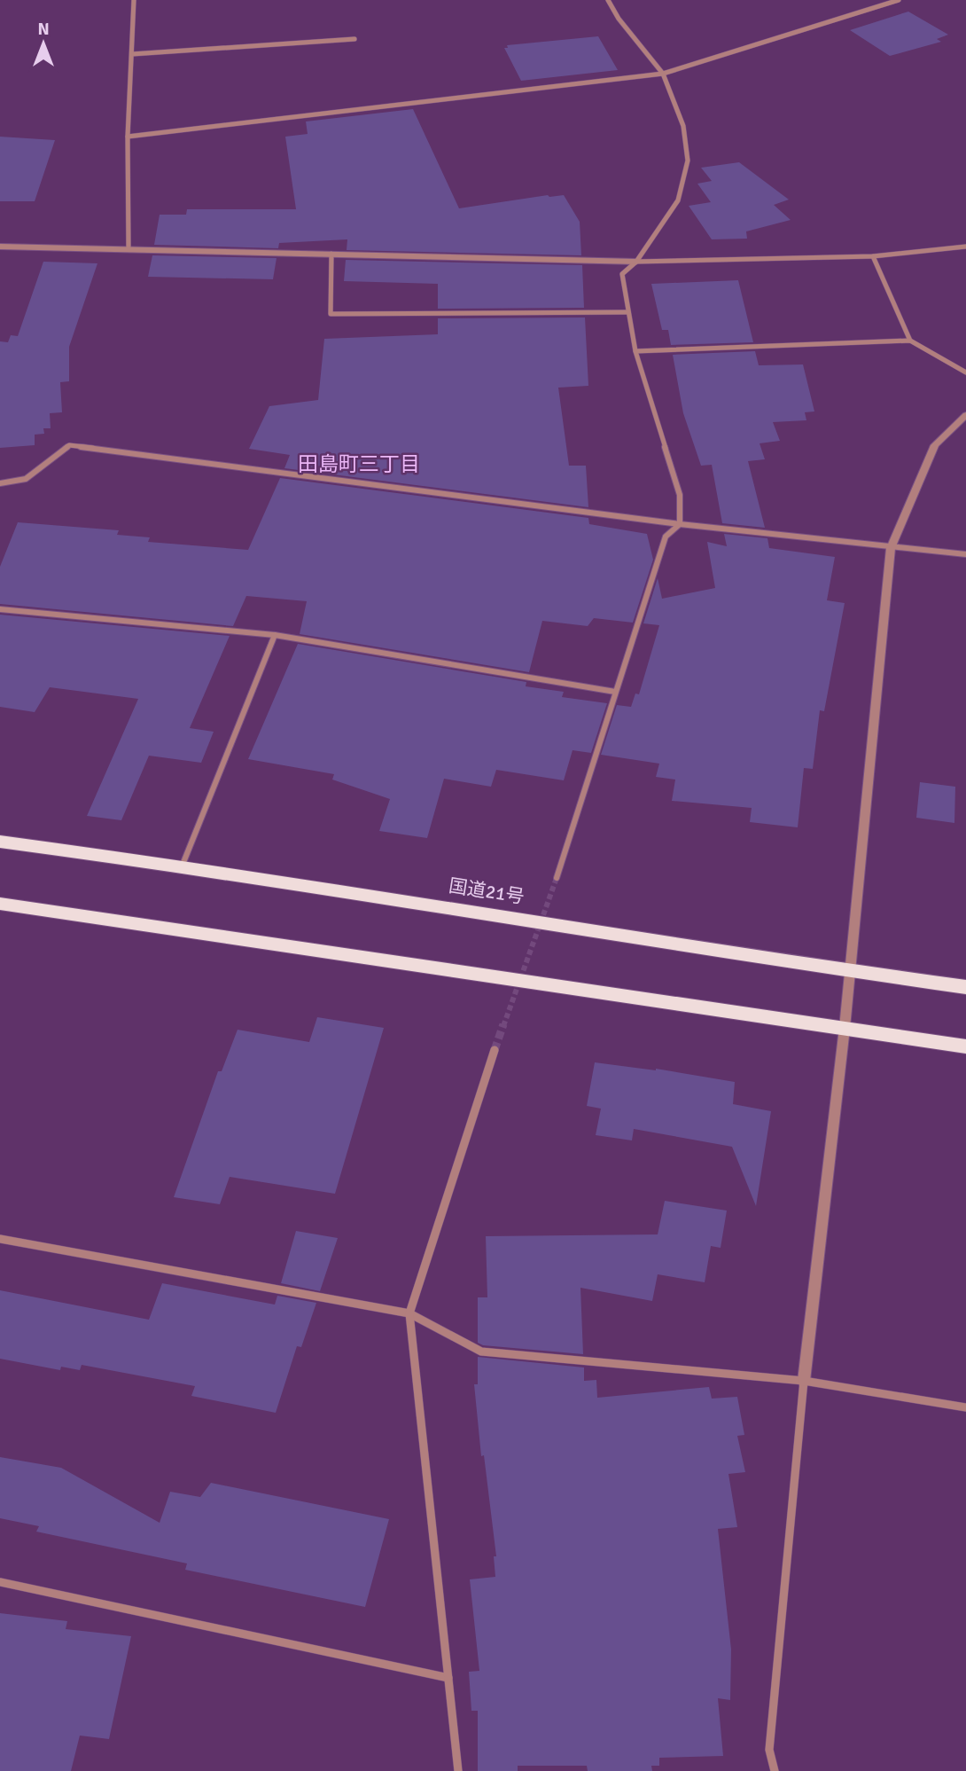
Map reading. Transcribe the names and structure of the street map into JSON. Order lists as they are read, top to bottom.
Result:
{
  "streets": {
    "highway": ["国道21号"]
  },
  "districts": ["田島町三丁目"],
  "north": "top"
}
